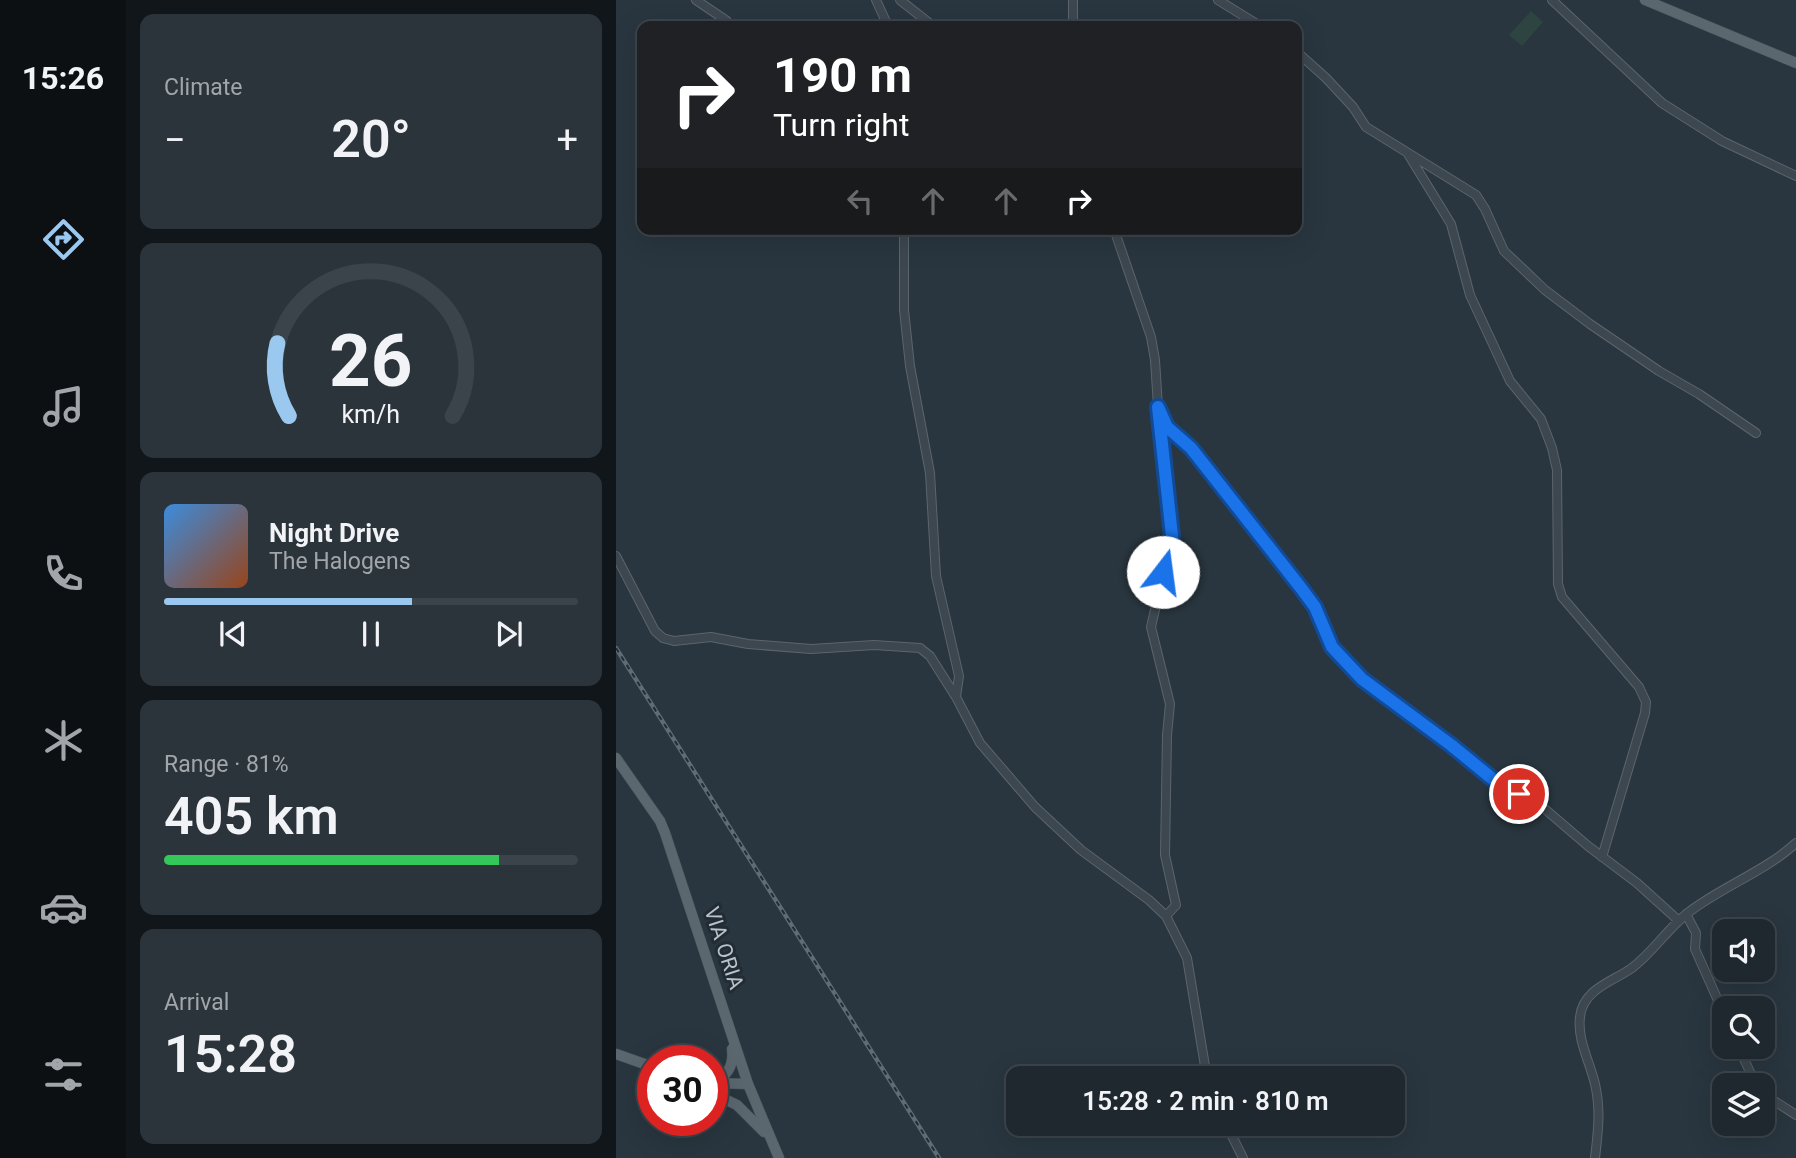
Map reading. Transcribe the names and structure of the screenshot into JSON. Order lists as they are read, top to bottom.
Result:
{
  "streets": {
    "main road": ["VIA ORIA"]
  },
  "page": {
    "tabs": "15:26",
    "tile": [
      "Climate",
      ["Range · 81%", "405 km"],
      ["Arrival", "15:28"]
    ],
    "turn": ["190 m", "Turn right"],
    "heat": ["−", "20°", "+"],
    "song": ["Night Drive", "The Halogens"],
    "limit": "30",
    "trip": "15:28 · 2 min · 810 m",
    "gauge": ["26", "km/h"]
  }
}
